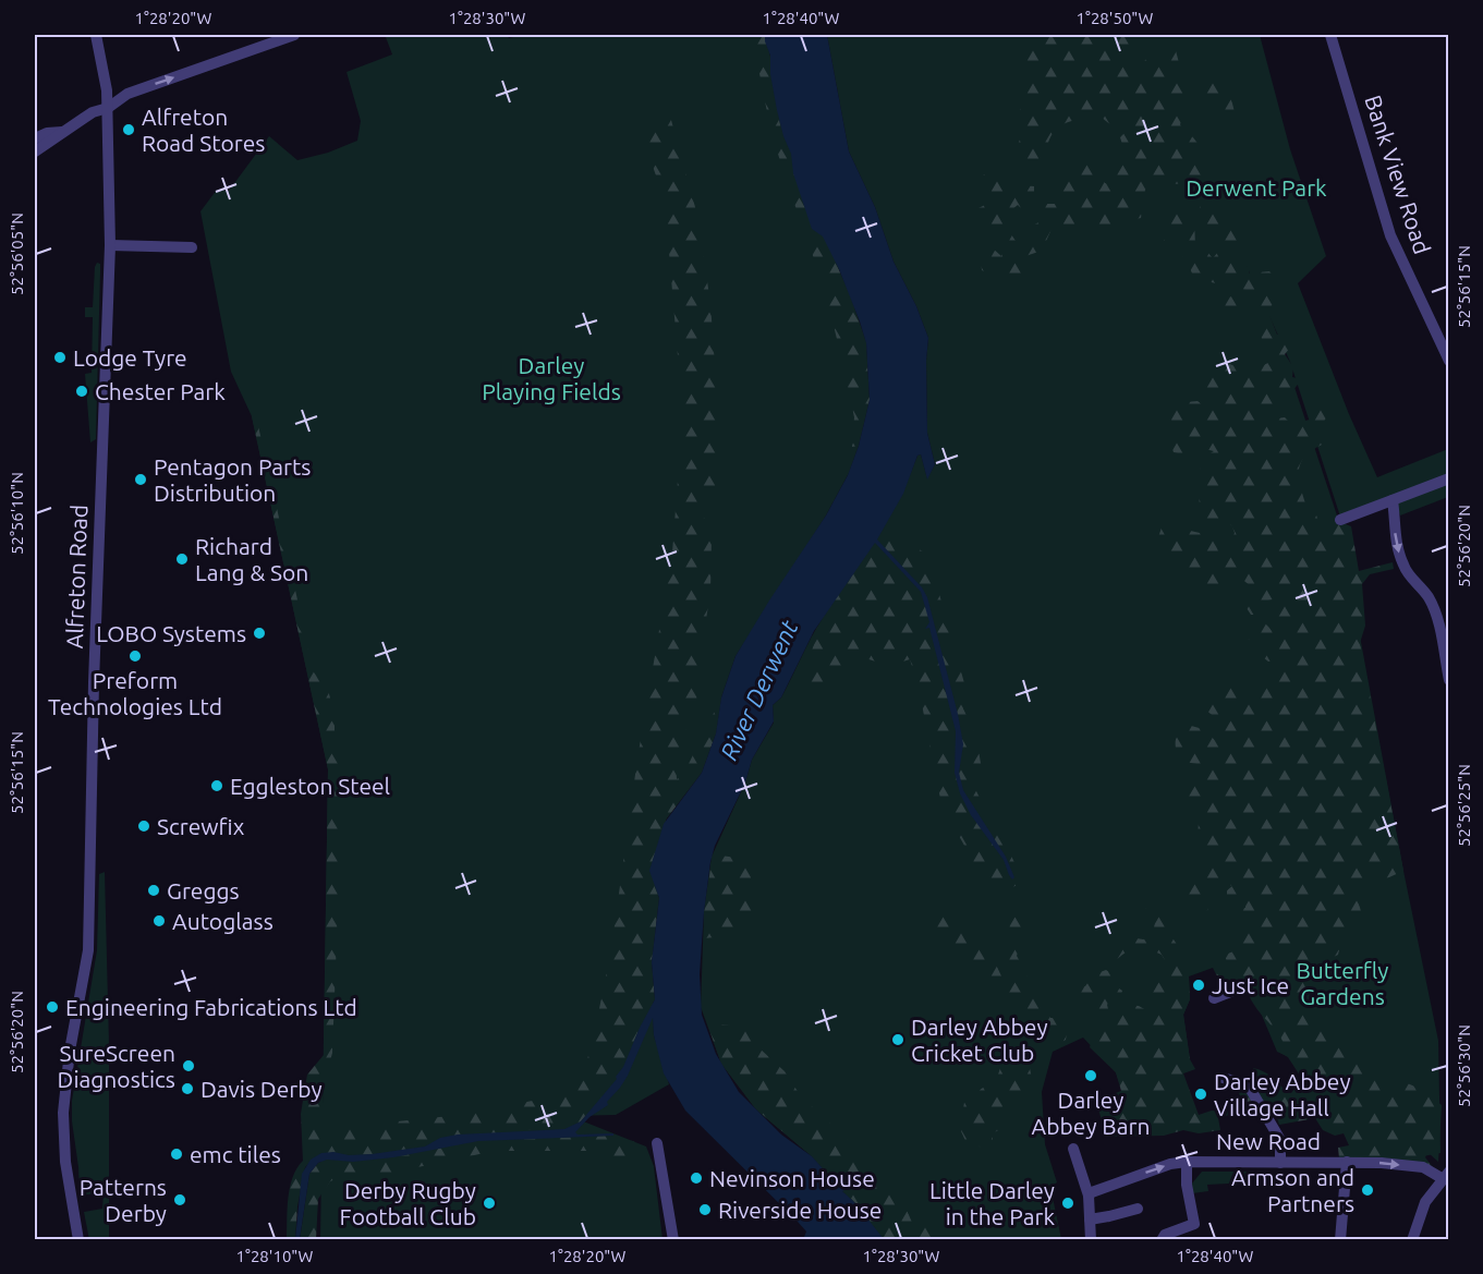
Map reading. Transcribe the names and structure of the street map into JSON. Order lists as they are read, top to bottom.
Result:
{
  "streets": {
    "street": ["Bank View Road", "Alfreton Road", "New Road"]
  },
  "one_way": ["New Road"],
  "water": ["River Derwent"],
  "parks": ["Derwent Park", "Darley Playing Fields", "Butterfly Gardens"],
  "places": [
    "Alfreton Road Stores",
    "Lodge Tyre",
    "Chester Park",
    "Pentagon Parts Distribution",
    "Richard Lang & Son",
    "LOBO Systems",
    "Preform Technologies Ltd",
    "Eggleston Steel",
    "Screwfix",
    "Greggs",
    "Autoglass",
    "Just Ice",
    "Engineering Fabrications Ltd",
    "Darley Abbey Cricket Club",
    "SureScreen Diagnostics",
    "Darley Abbey Barn",
    "Davis Derby",
    "Darley Abbey Village Hall",
    "emc tiles",
    "Nevinson House",
    "Armson and Partners",
    "Patterns Derby",
    "Derby Rugby Football Club",
    "Little Darley in the Park",
    "Riverside House"
  ],
  "coordinates": [
    "1°28'20\"W",
    "1°28'30\"W",
    "1°28'40\"W",
    "1°28'50\"W",
    "52°56'05\"N",
    "52°56'15\"N",
    "52°56'10\"N",
    "52°56'20\"N",
    "52°56'25\"N",
    "52°56'30\"N",
    "1°28'10\"W"
  ]
}
